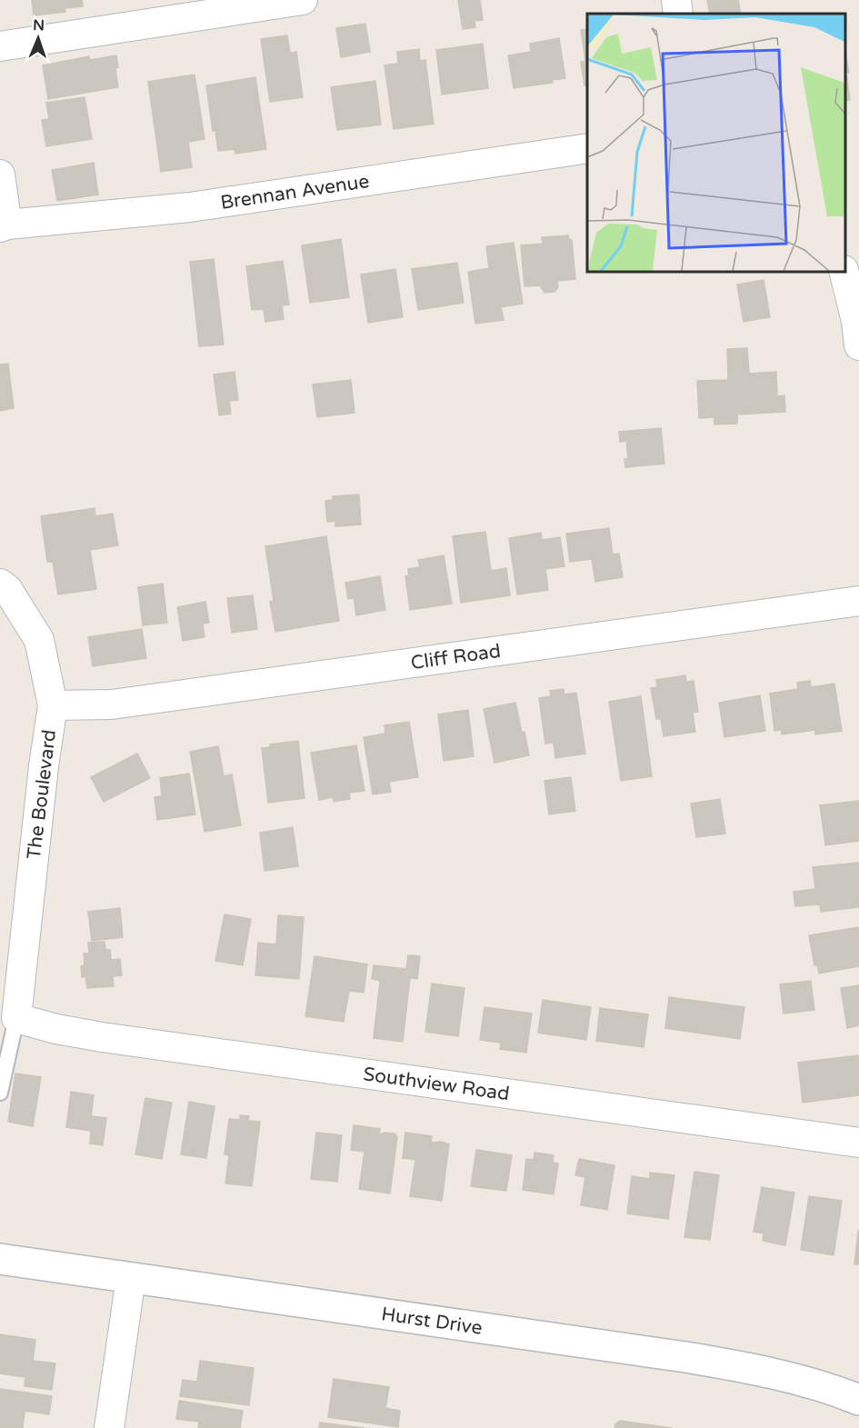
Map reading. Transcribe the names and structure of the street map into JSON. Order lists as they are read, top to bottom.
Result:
{
  "streets": {
    "street": [
      "Brennan Avenue",
      "Cliff Road",
      "The Boulevard",
      "Southview Road",
      "Hurst Drive"
    ]
  },
  "crossings": [
    ["Cliff Road", "The Boulevard"],
    ["The Boulevard", "Southview Road"]
  ],
  "north": "top"
}
